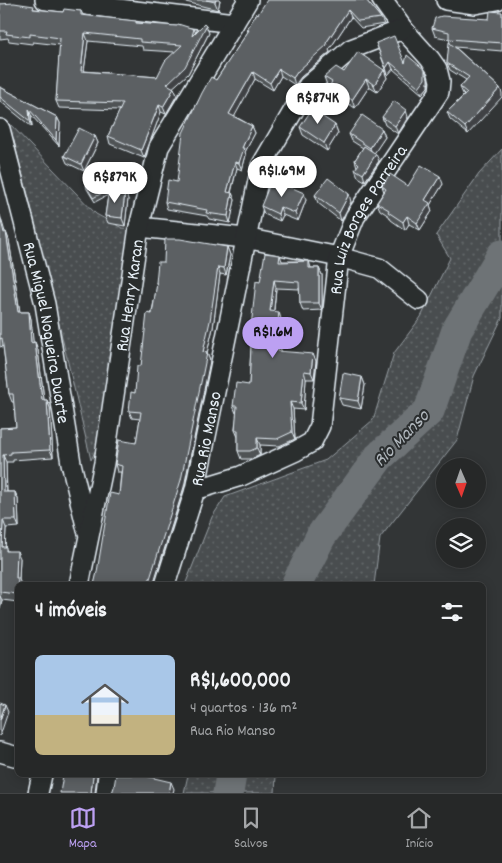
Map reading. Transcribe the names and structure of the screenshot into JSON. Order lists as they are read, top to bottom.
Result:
{
  "streets": {
    "street": [
      "Rua Luiz Borges Parreira",
      "Rua Henry Karan",
      "Rua Miguel Nogueira Duarte",
      "Rua Rio Manso"
    ]
  },
  "crossings": [
    ["Rua Luiz Borges Parreira", "Rua Rio Manso"],
    ["Rua Henry Karan", "Rua Miguel Nogueira Duarte"]
  ],
  "water": ["Rio Manso"],
  "north": "bottom",
  "page": {
    "price": [
      "R$874K",
      "R$1.69M",
      "R$879K",
      "R$1.6M"
    ],
    "heading": "4 imóveis",
    "list": [
      {
        "name": "R$1,600,000",
        "note": "4 quartos · 136 m² · Rua Rio Manso"
      }
    ],
    "tabs": ["Mapa", "Salvos", "Início"]
  }
}
